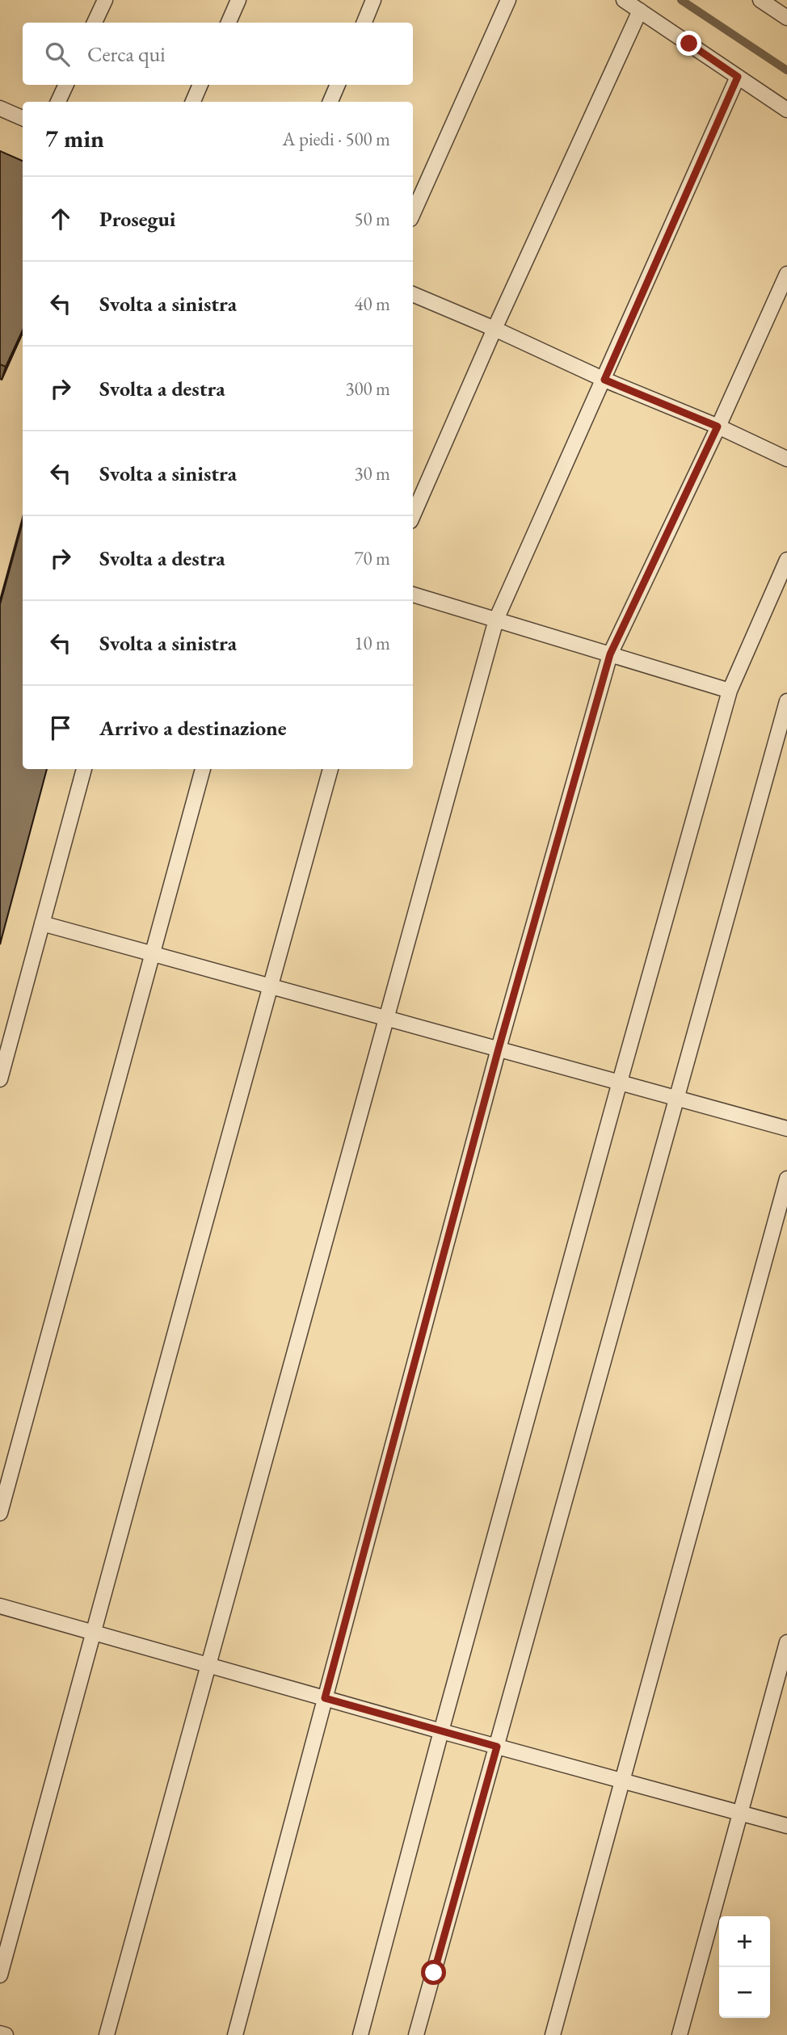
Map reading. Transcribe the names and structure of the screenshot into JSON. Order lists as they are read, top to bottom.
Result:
{
  "page": {
    "search": "Cerca qui",
    "heading": ["7 min", "A piedi · 500 m"],
    "list": [
      ["Prosegui", "50 m"],
      ["Svolta a sinistra", "40 m"],
      ["Svolta a destra", "300 m"],
      ["Svolta a sinistra", "30 m"],
      ["Svolta a destra", "70 m"],
      ["Svolta a sinistra", "10 m"],
      "Arrivo a destinazione"
    ],
    "map_buttons": ["+", "−"]
  }
}
